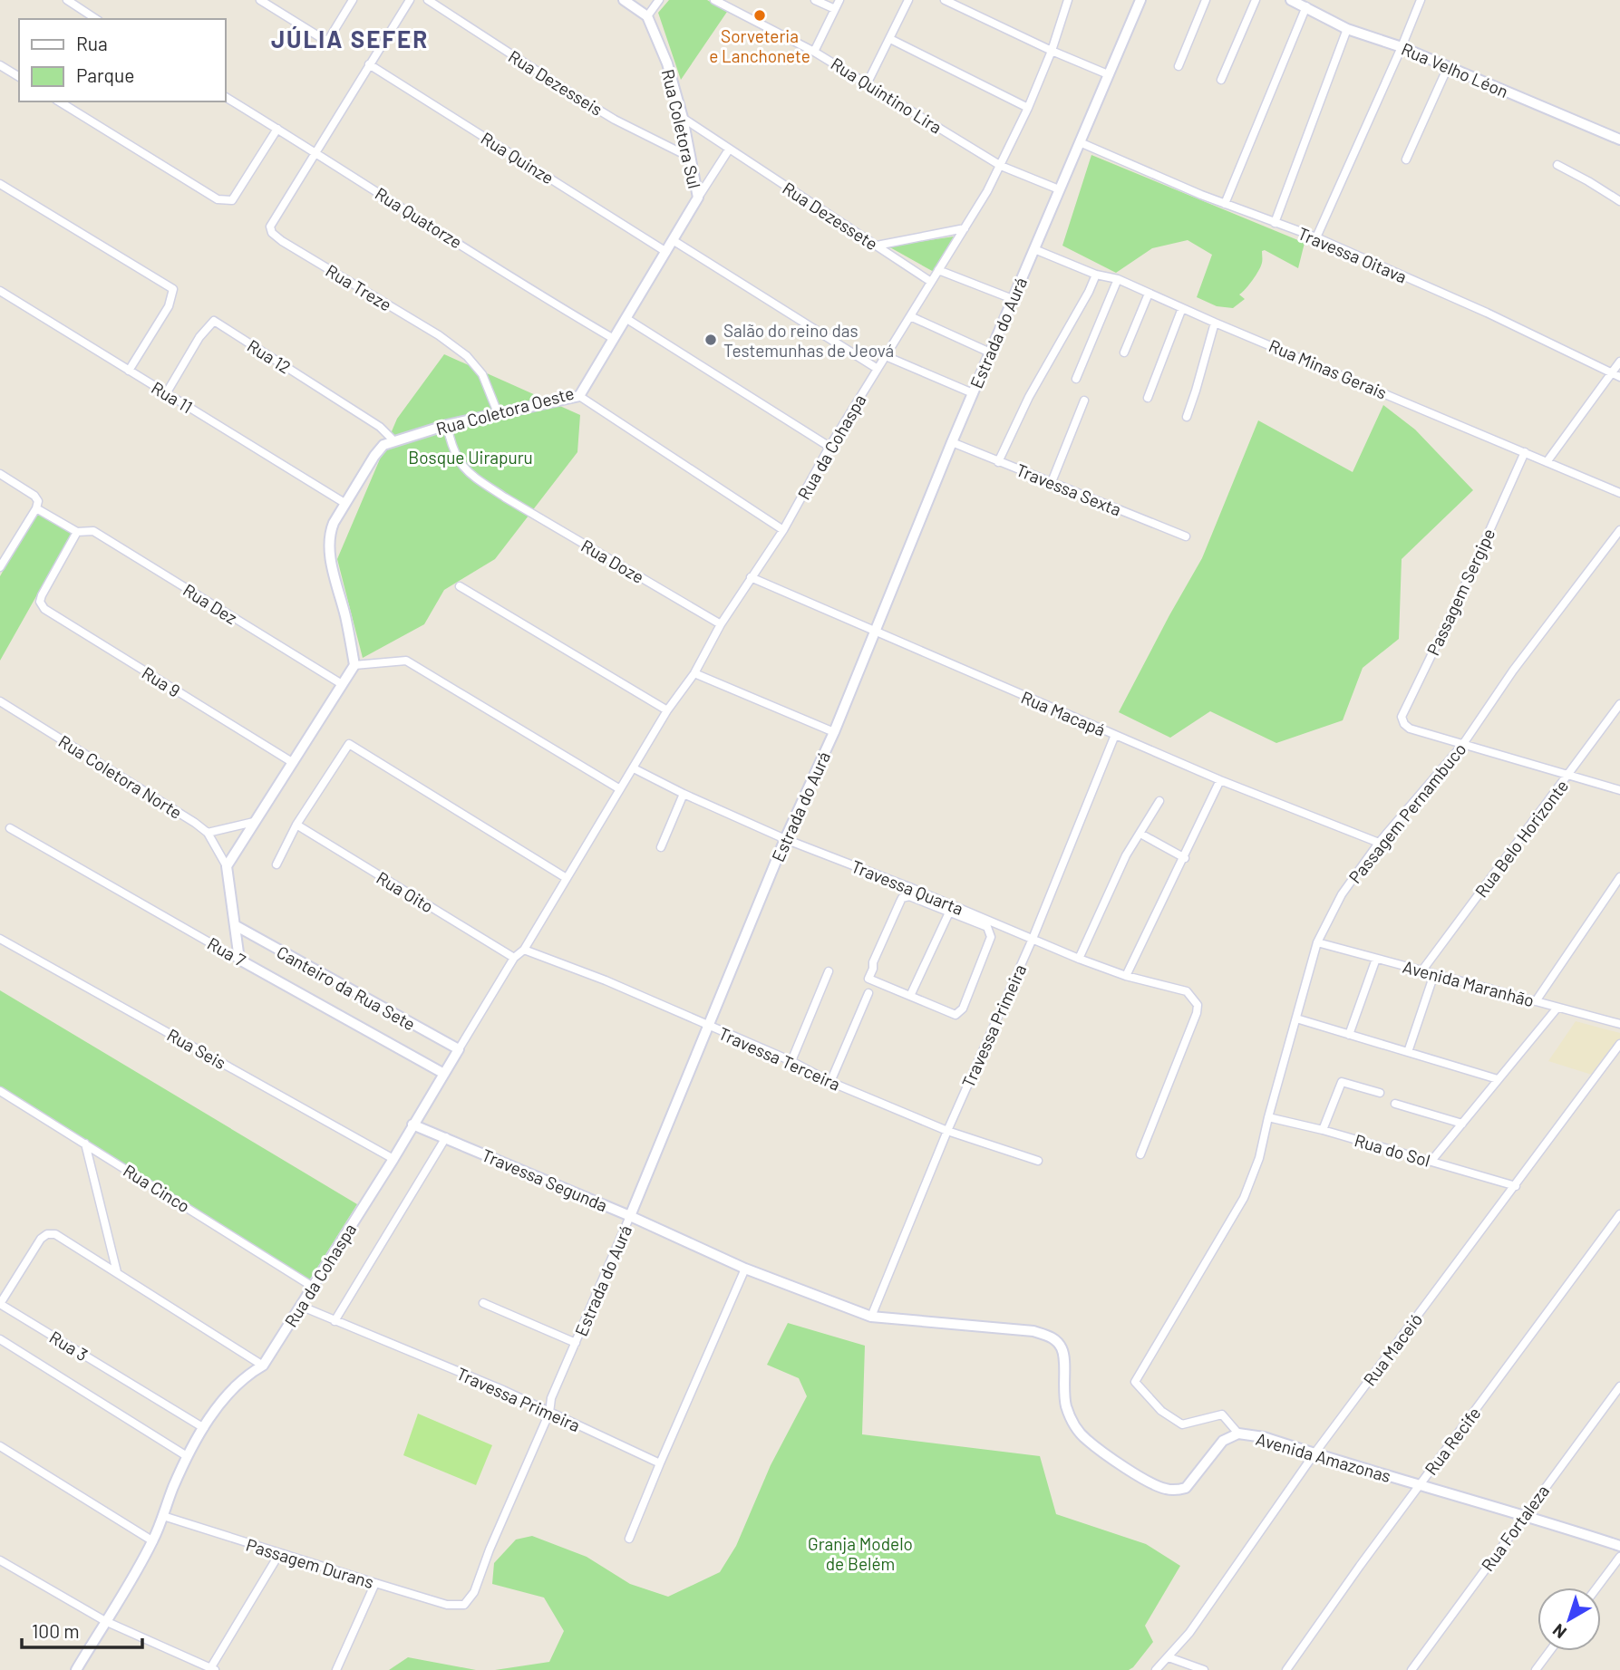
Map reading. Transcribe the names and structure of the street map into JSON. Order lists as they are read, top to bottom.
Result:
{
  "streets": {
    "street": [
      "Rua Velho Léon",
      "Rua Dezesseis",
      "Rua Quintino Lira",
      "Rua Coletora Sul",
      "Rua Quinze",
      "Rua Dezessete",
      "Rua Quatorze",
      "Travessa Oitava",
      "Rua Treze",
      "Estrada do Aurá",
      "Rua 12",
      "Rua Minas Gerais",
      "Rua 11",
      "Rua Coletora Oeste",
      "Rua da Cohaspa",
      "Travessa Sexta",
      "Rua Doze",
      "Passagem Sergipe",
      "Rua Dez",
      "Rua 9",
      "Rua Macapá",
      "Rua Coletora Norte",
      "Passagem Pernambuco",
      "Rua Belo Horizonte",
      "Travessa Quarta",
      "Rua Oito",
      "Rua 7",
      "Avenida Maranhão",
      "Canteiro da Rua Sete",
      "Travessa Primeira",
      "Rua Seis",
      "Travessa Terceira",
      "Rua do Sol",
      "Travessa Segunda",
      "Rua Cinco",
      "Rua 3",
      "Rua Maceió",
      "Rua Recife",
      "Avenida Amazonas",
      "Rua Fortaleza",
      "Passagem Durans"
    ]
  },
  "crossings": [
    ["Rua Dezesseis", "Rua Coletora Sul"],
    ["Rua Quintino Lira", "Estrada do Aurá"],
    ["Rua Quintino Lira", "Rua da Cohaspa"],
    ["Rua Coletora Sul", "Rua Dezessete"],
    ["Rua Coletora Sul", "Rua Coletora Oeste"],
    ["Rua Quinze", "Rua Coletora Oeste"],
    ["Rua Dezessete", "Rua Coletora Oeste"],
    ["Rua Dezessete", "Rua da Cohaspa"],
    ["Rua Quatorze", "Rua Treze"],
    ["Rua Quatorze", "Rua Coletora Oeste"],
    ["Travessa Oitava", "Estrada do Aurá"],
    ["Rua Treze", "Rua Coletora Oeste"],
    ["Estrada do Aurá", "Rua Minas Gerais"],
    ["Estrada do Aurá", "Travessa Sexta"],
    ["Estrada do Aurá", "Rua Macapá"],
    ["Estrada do Aurá", "Travessa Quarta"],
    ["Estrada do Aurá", "Travessa Primeira"],
    ["Estrada do Aurá", "Travessa Terceira"],
    ["Estrada do Aurá", "Travessa Segunda"],
    ["Estrada do Aurá", "Passagem Durans"],
    ["Rua 12", "Rua 11"],
    ["Rua 12", "Rua Coletora Oeste"],
    ["Rua Minas Gerais", "Passagem Sergipe"],
    ["Rua 11", "Rua Coletora Oeste"],
    ["Rua Coletora Oeste", "Rua Doze"],
    ["Rua da Cohaspa", "Rua Doze"],
    ["Rua da Cohaspa", "Rua Macapá"],
    ["Rua da Cohaspa", "Travessa Quarta"],
    ["Rua da Cohaspa", "Rua Oito"],
    ["Rua da Cohaspa", "Rua 7"],
    ["Rua da Cohaspa", "Canteiro da Rua Sete"],
    ["Rua da Cohaspa", "Travessa Primeira"],
    ["Rua da Cohaspa", "Rua Seis"],
    ["Rua da Cohaspa", "Travessa Terceira"],
    ["Rua da Cohaspa", "Travessa Segunda"],
    ["Rua da Cohaspa", "Rua Cinco"],
    ["Rua da Cohaspa", "Rua 3"],
    ["Rua da Cohaspa", "Passagem Durans"],
    ["Passagem Sergipe", "Passagem Pernambuco"],
    ["Rua Dez", "Rua 9"],
    ["Rua Macapá", "Passagem Pernambuco"],
    ["Rua Macapá", "Travessa Primeira"],
    ["Passagem Pernambuco", "Avenida Maranhão"],
    ["Passagem Pernambuco", "Rua do Sol"],
    ["Passagem Pernambuco", "Avenida Amazonas"],
    ["Rua Belo Horizonte", "Avenida Maranhão"],
    ["Travessa Quarta", "Travessa Primeira"],
    ["Travessa Primeira", "Travessa Terceira"],
    ["Travessa Primeira", "Travessa Segunda"],
    ["Travessa Primeira", "Avenida Amazonas"],
    ["Rua do Sol", "Rua Maceió"],
    ["Travessa Segunda", "Avenida Amazonas"],
    ["Rua Maceió", "Avenida Amazonas"],
    ["Rua Recife", "Avenida Amazonas"],
    ["Avenida Amazonas", "Rua Fortaleza"]
  ],
  "districts": ["JÚLIA SEFER"],
  "parks": ["Bosque Uirapuru", "Granja Modelo de Belém"],
  "places": ["Sorveteria e Lanchonete", "Salão do reino das Testemunhas de Jeová"],
  "legend": ["Rua", "Parque"],
  "scale_bar": "100 m",
  "north": "bottom left"
}
